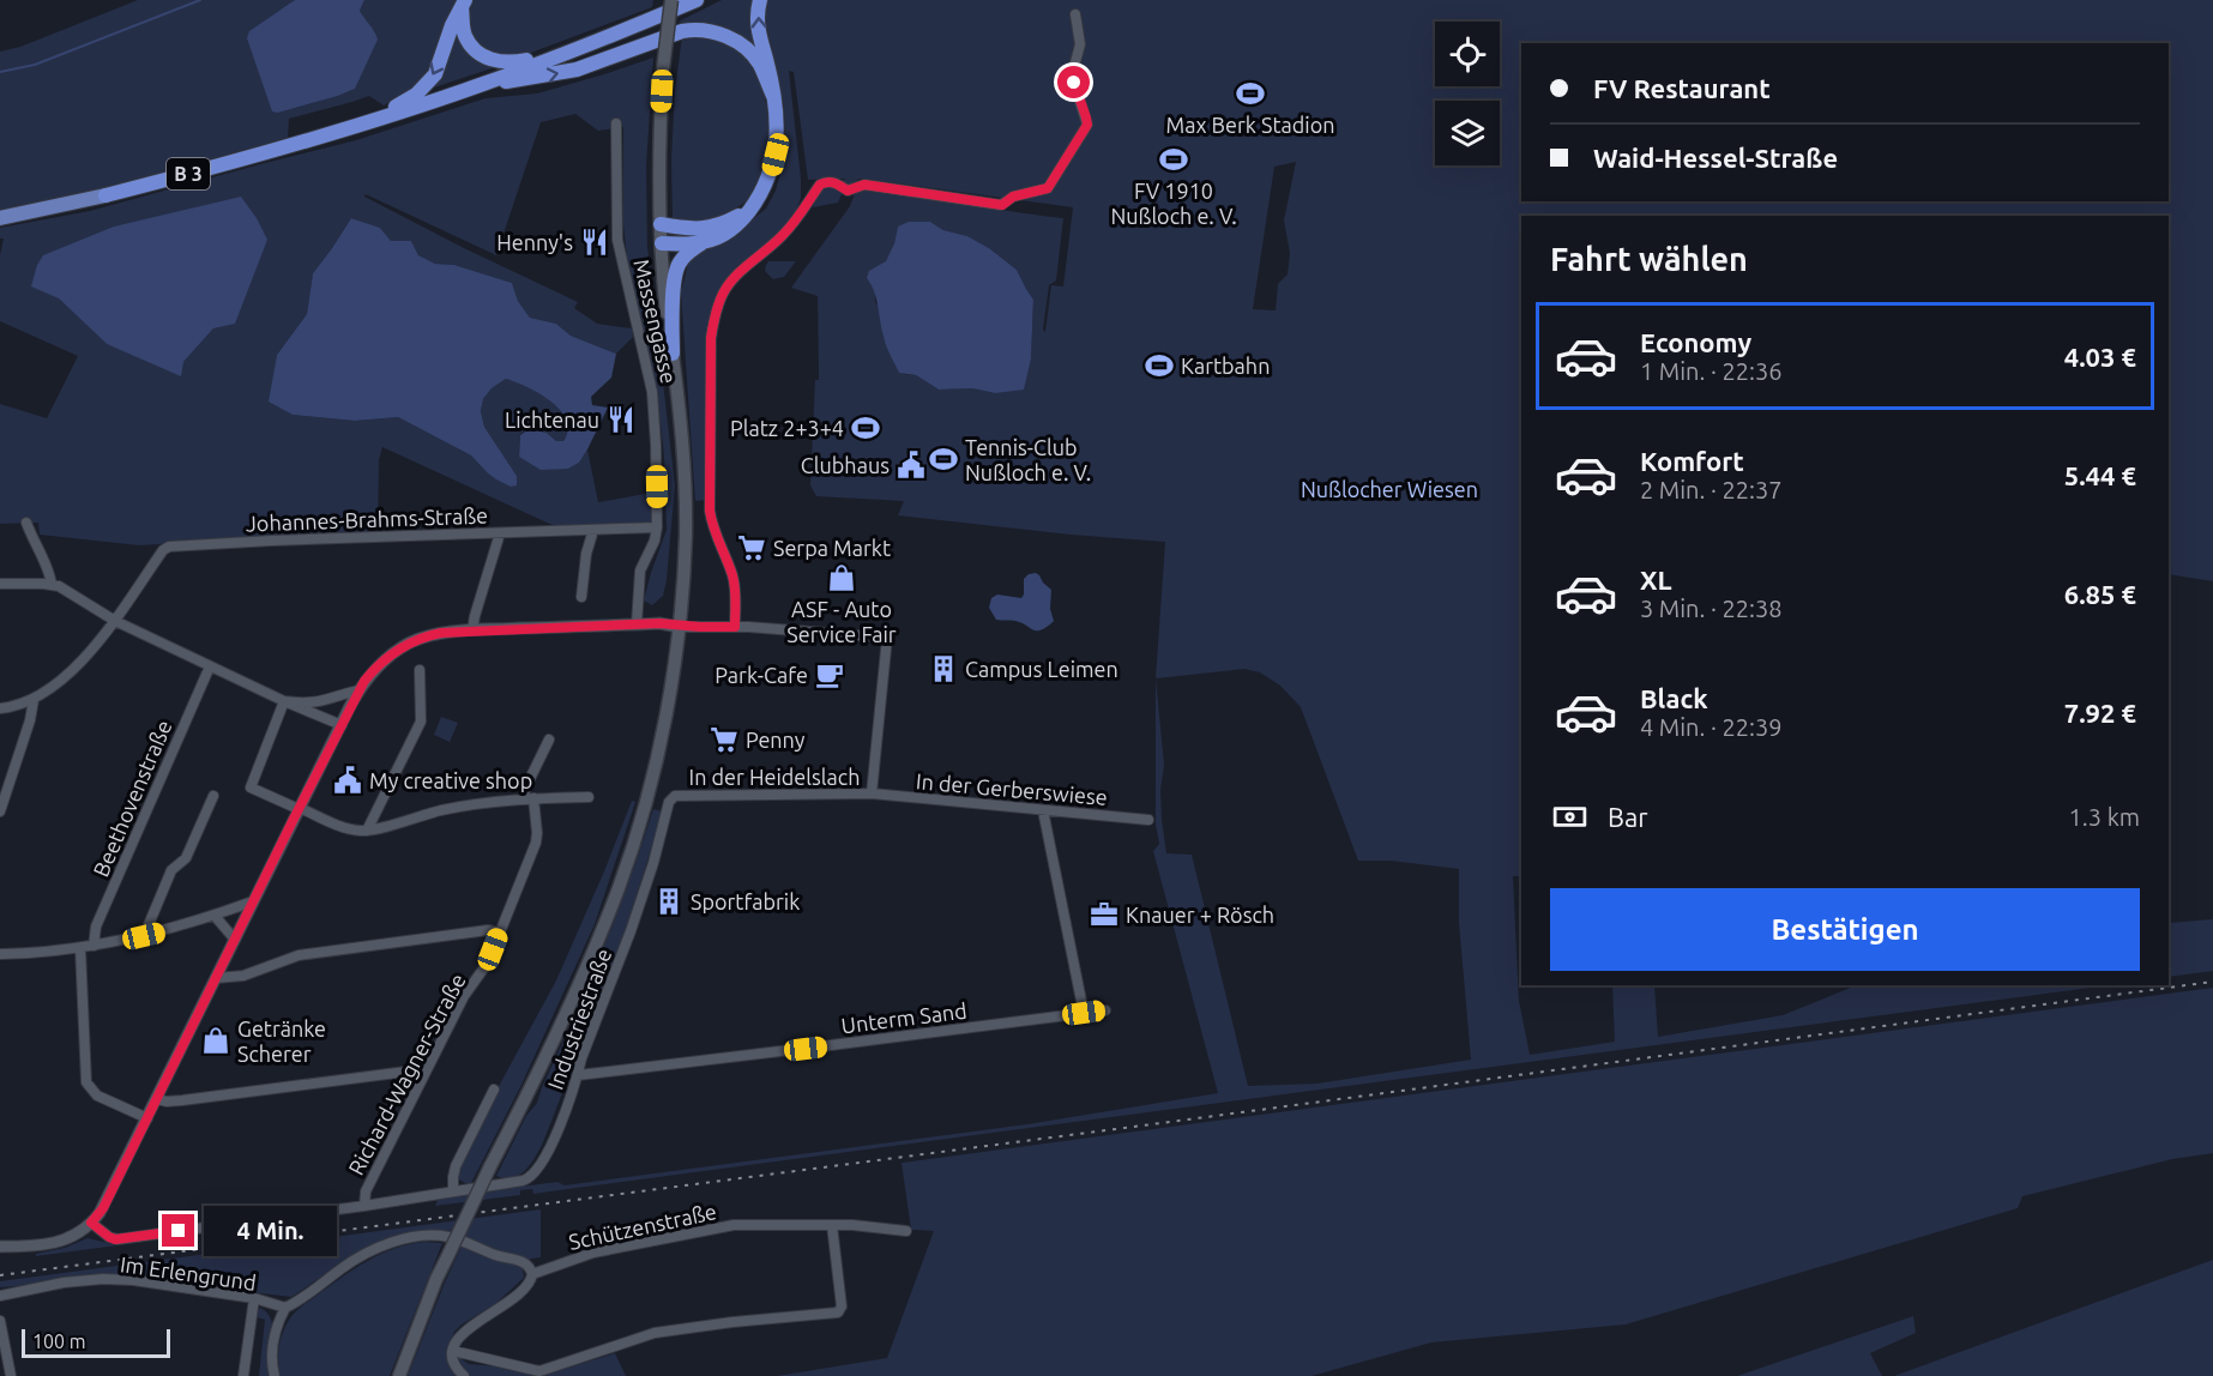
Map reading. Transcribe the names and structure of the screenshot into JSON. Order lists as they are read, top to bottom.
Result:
{
  "streets": {
    "highway": ["B 3"],
    "street": [
      "Massengasse",
      "Johannes-Brahms-Straße",
      "In der Heidelslach",
      "In der Gerberswiese",
      "Beethovenstraße",
      "Unterm Sand",
      "Industriestraße",
      "Richard-Wagner-Straße",
      "Schützenstraße",
      "Im Erlengrund"
    ]
  },
  "crossings": [
    ["Massengasse", "Johannes-Brahms-Straße"],
    ["In der Heidelslach", "In der Gerberswiese"],
    ["In der Heidelslach", "Industriestraße"],
    ["Unterm Sand", "Industriestraße"]
  ],
  "parks": ["Nußlocher Wiesen"],
  "places": {
    "sports": [
      "Max Berk Stadion",
      "FV 1910 Nußloch e. V.",
      "Kartbahn",
      "Platz 2+3+4",
      "Tennis-Club Nußloch e. V."
    ],
    "restaurant": ["Henny's", "Lichtenau"],
    "public building": ["Clubhaus", "My creative shop"],
    "supermarket": ["Serpa Markt", "Penny"],
    "shop": ["ASF - Auto Service Fair", "Getränke Scherer"],
    "building": ["Campus Leimen", "Sportfabrik"],
    "cafe": ["Park-Cafe"],
    "office": ["Knauer + Rösch"]
  },
  "scale_bar": "100 m",
  "page": {
    "banner": ["FV Restaurant", "Waid-Hessel-Straße"],
    "heading": "Fahrt wählen",
    "list": [
      {
        "name": "Economy",
        "note": "1 Min. · 22:36",
        "value": "4.03 €"
      },
      {
        "name": "Komfort",
        "note": "2 Min. · 22:37",
        "value": "5.44 €"
      },
      {
        "name": "XL",
        "note": "3 Min. · 22:38",
        "value": "6.85 €"
      },
      {
        "name": "Black",
        "note": "4 Min. · 22:39",
        "value": "7.92 €"
      }
    ],
    "pay": ["Bar", "1.3 km"],
    "buttons": "Bestätigen",
    "bubble": "4 Min.",
    "scale": "100 m"
  }
}
